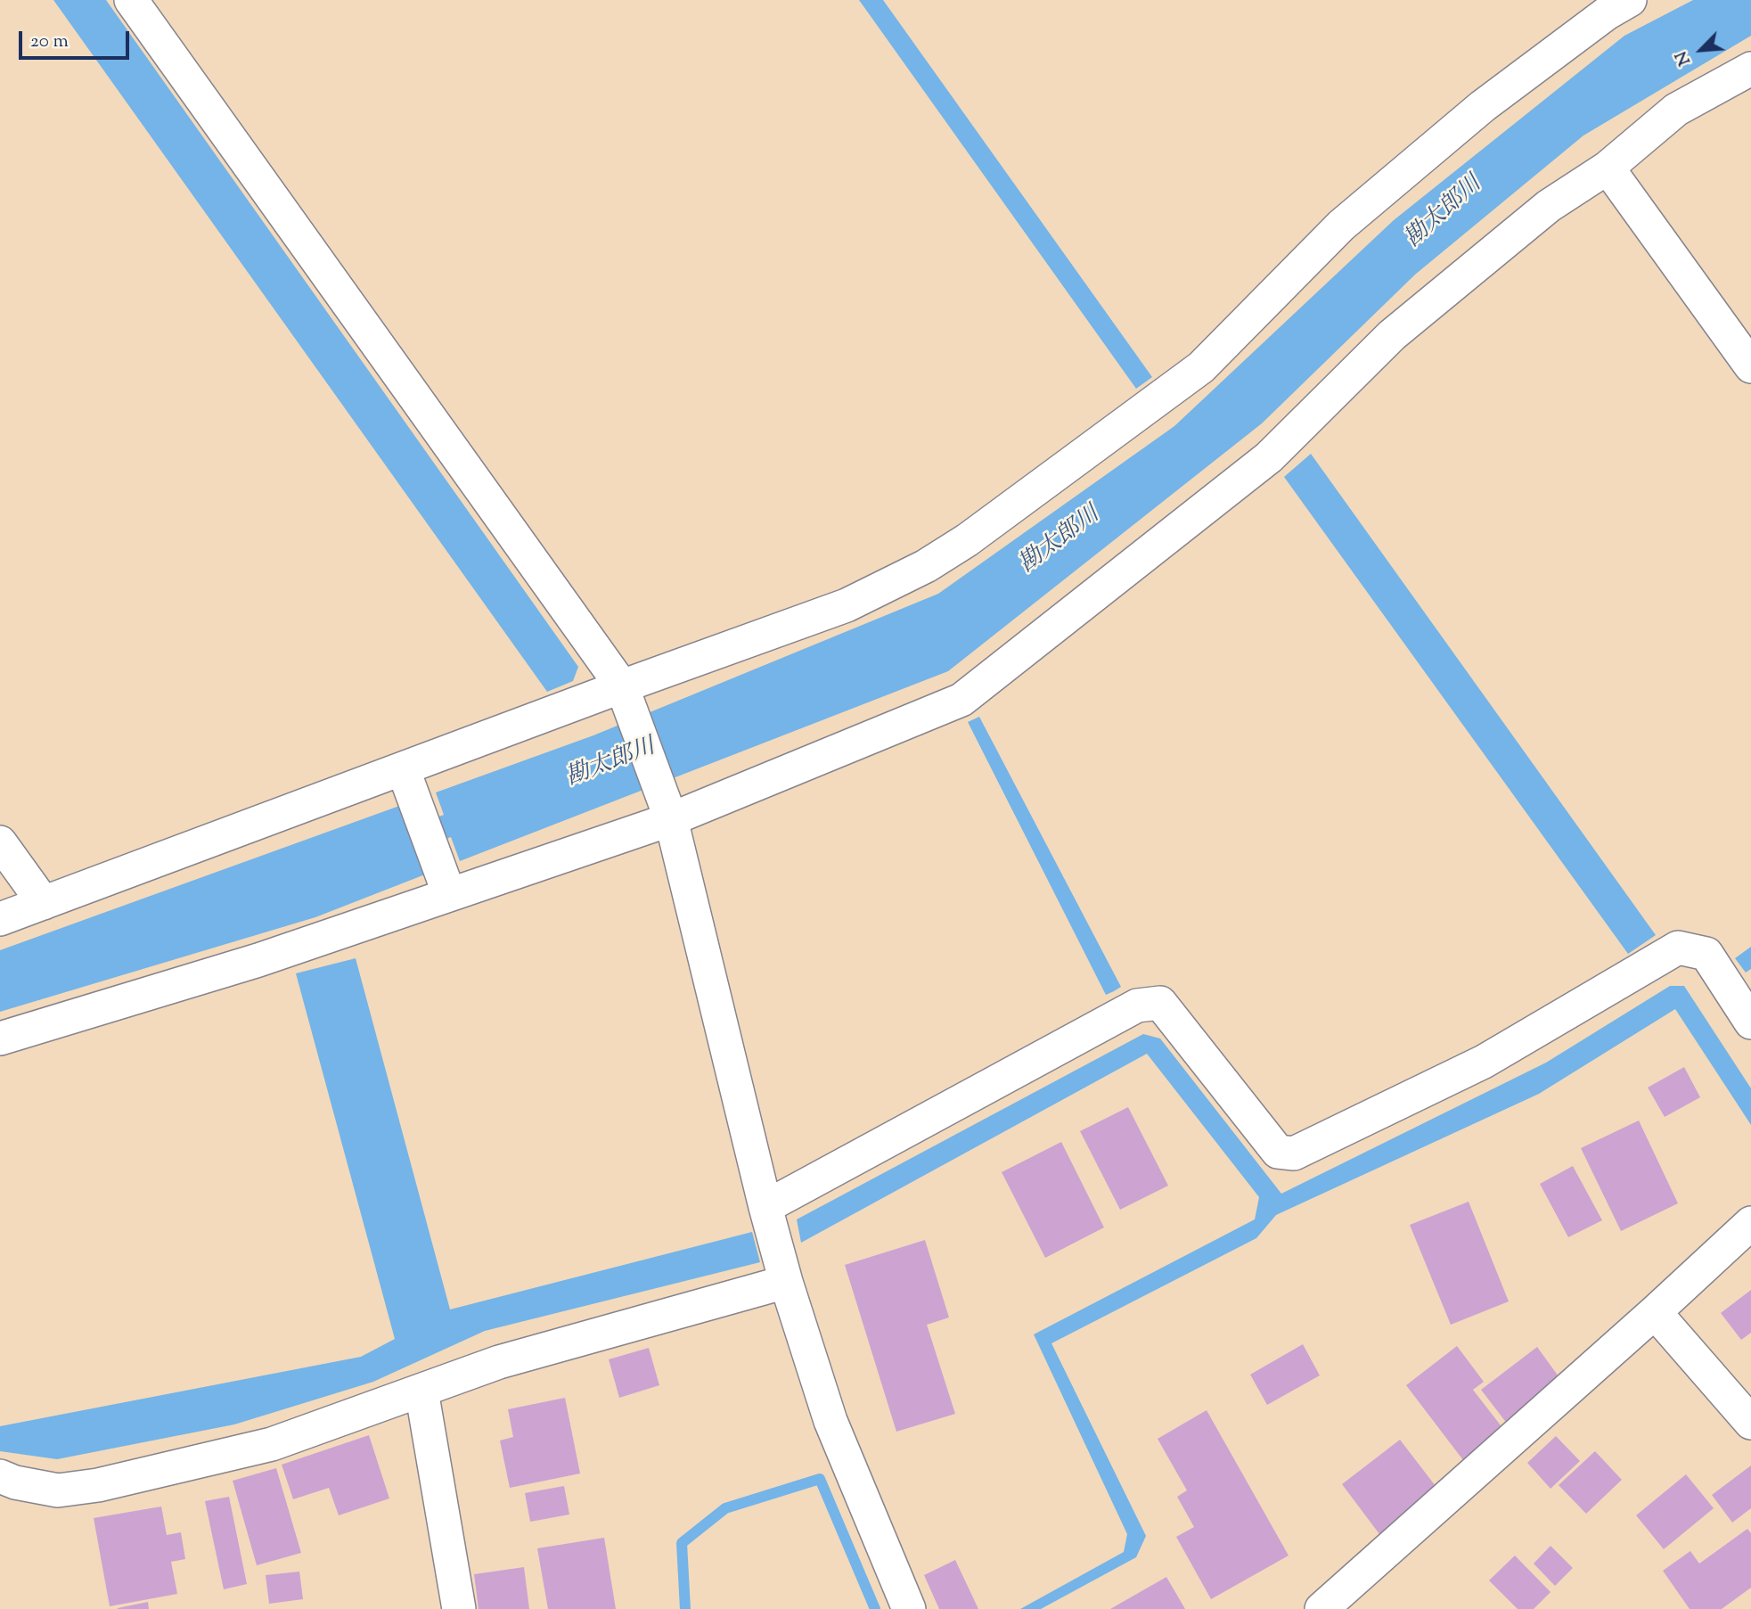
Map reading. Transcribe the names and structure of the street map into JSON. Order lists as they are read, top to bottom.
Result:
{
  "water": ["勘太郎川"],
  "scale_bar": "20 m",
  "north": "bottom left"
}
